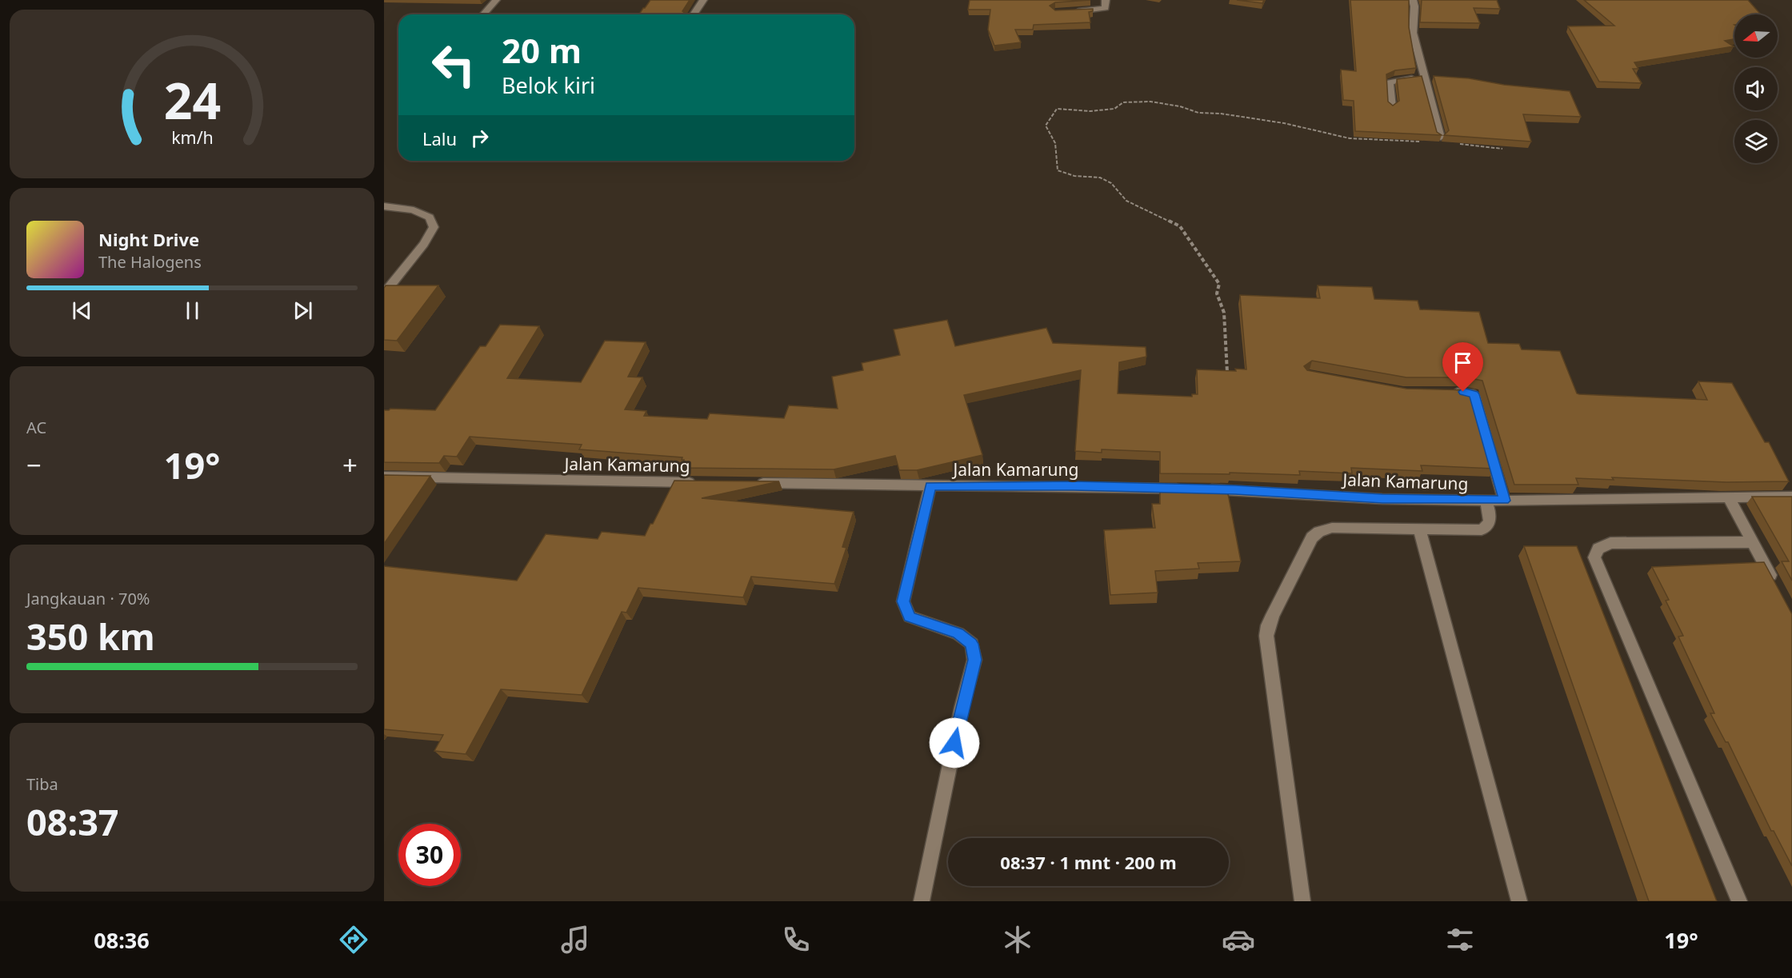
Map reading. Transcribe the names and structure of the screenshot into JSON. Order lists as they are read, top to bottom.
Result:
{
  "streets": {
    "street": ["Jalan Kamarung"]
  },
  "north": "left",
  "page": {
    "turn": ["20 m", "Belok kiri"],
    "then": "Lalu",
    "song": ["Night Drive", "The Halogens"],
    "tile": [
      "AC",
      ["Jangkauan · 70%", "350 km"],
      ["Tiba", "08:37"]
    ],
    "heat": ["−", "19°", "+"],
    "limit": "30",
    "trip": "08:37 · 1 mnt · 200 m",
    "tabs": ["08:36", "19°"],
    "gauge": ["24", "km/h"]
  }
}
